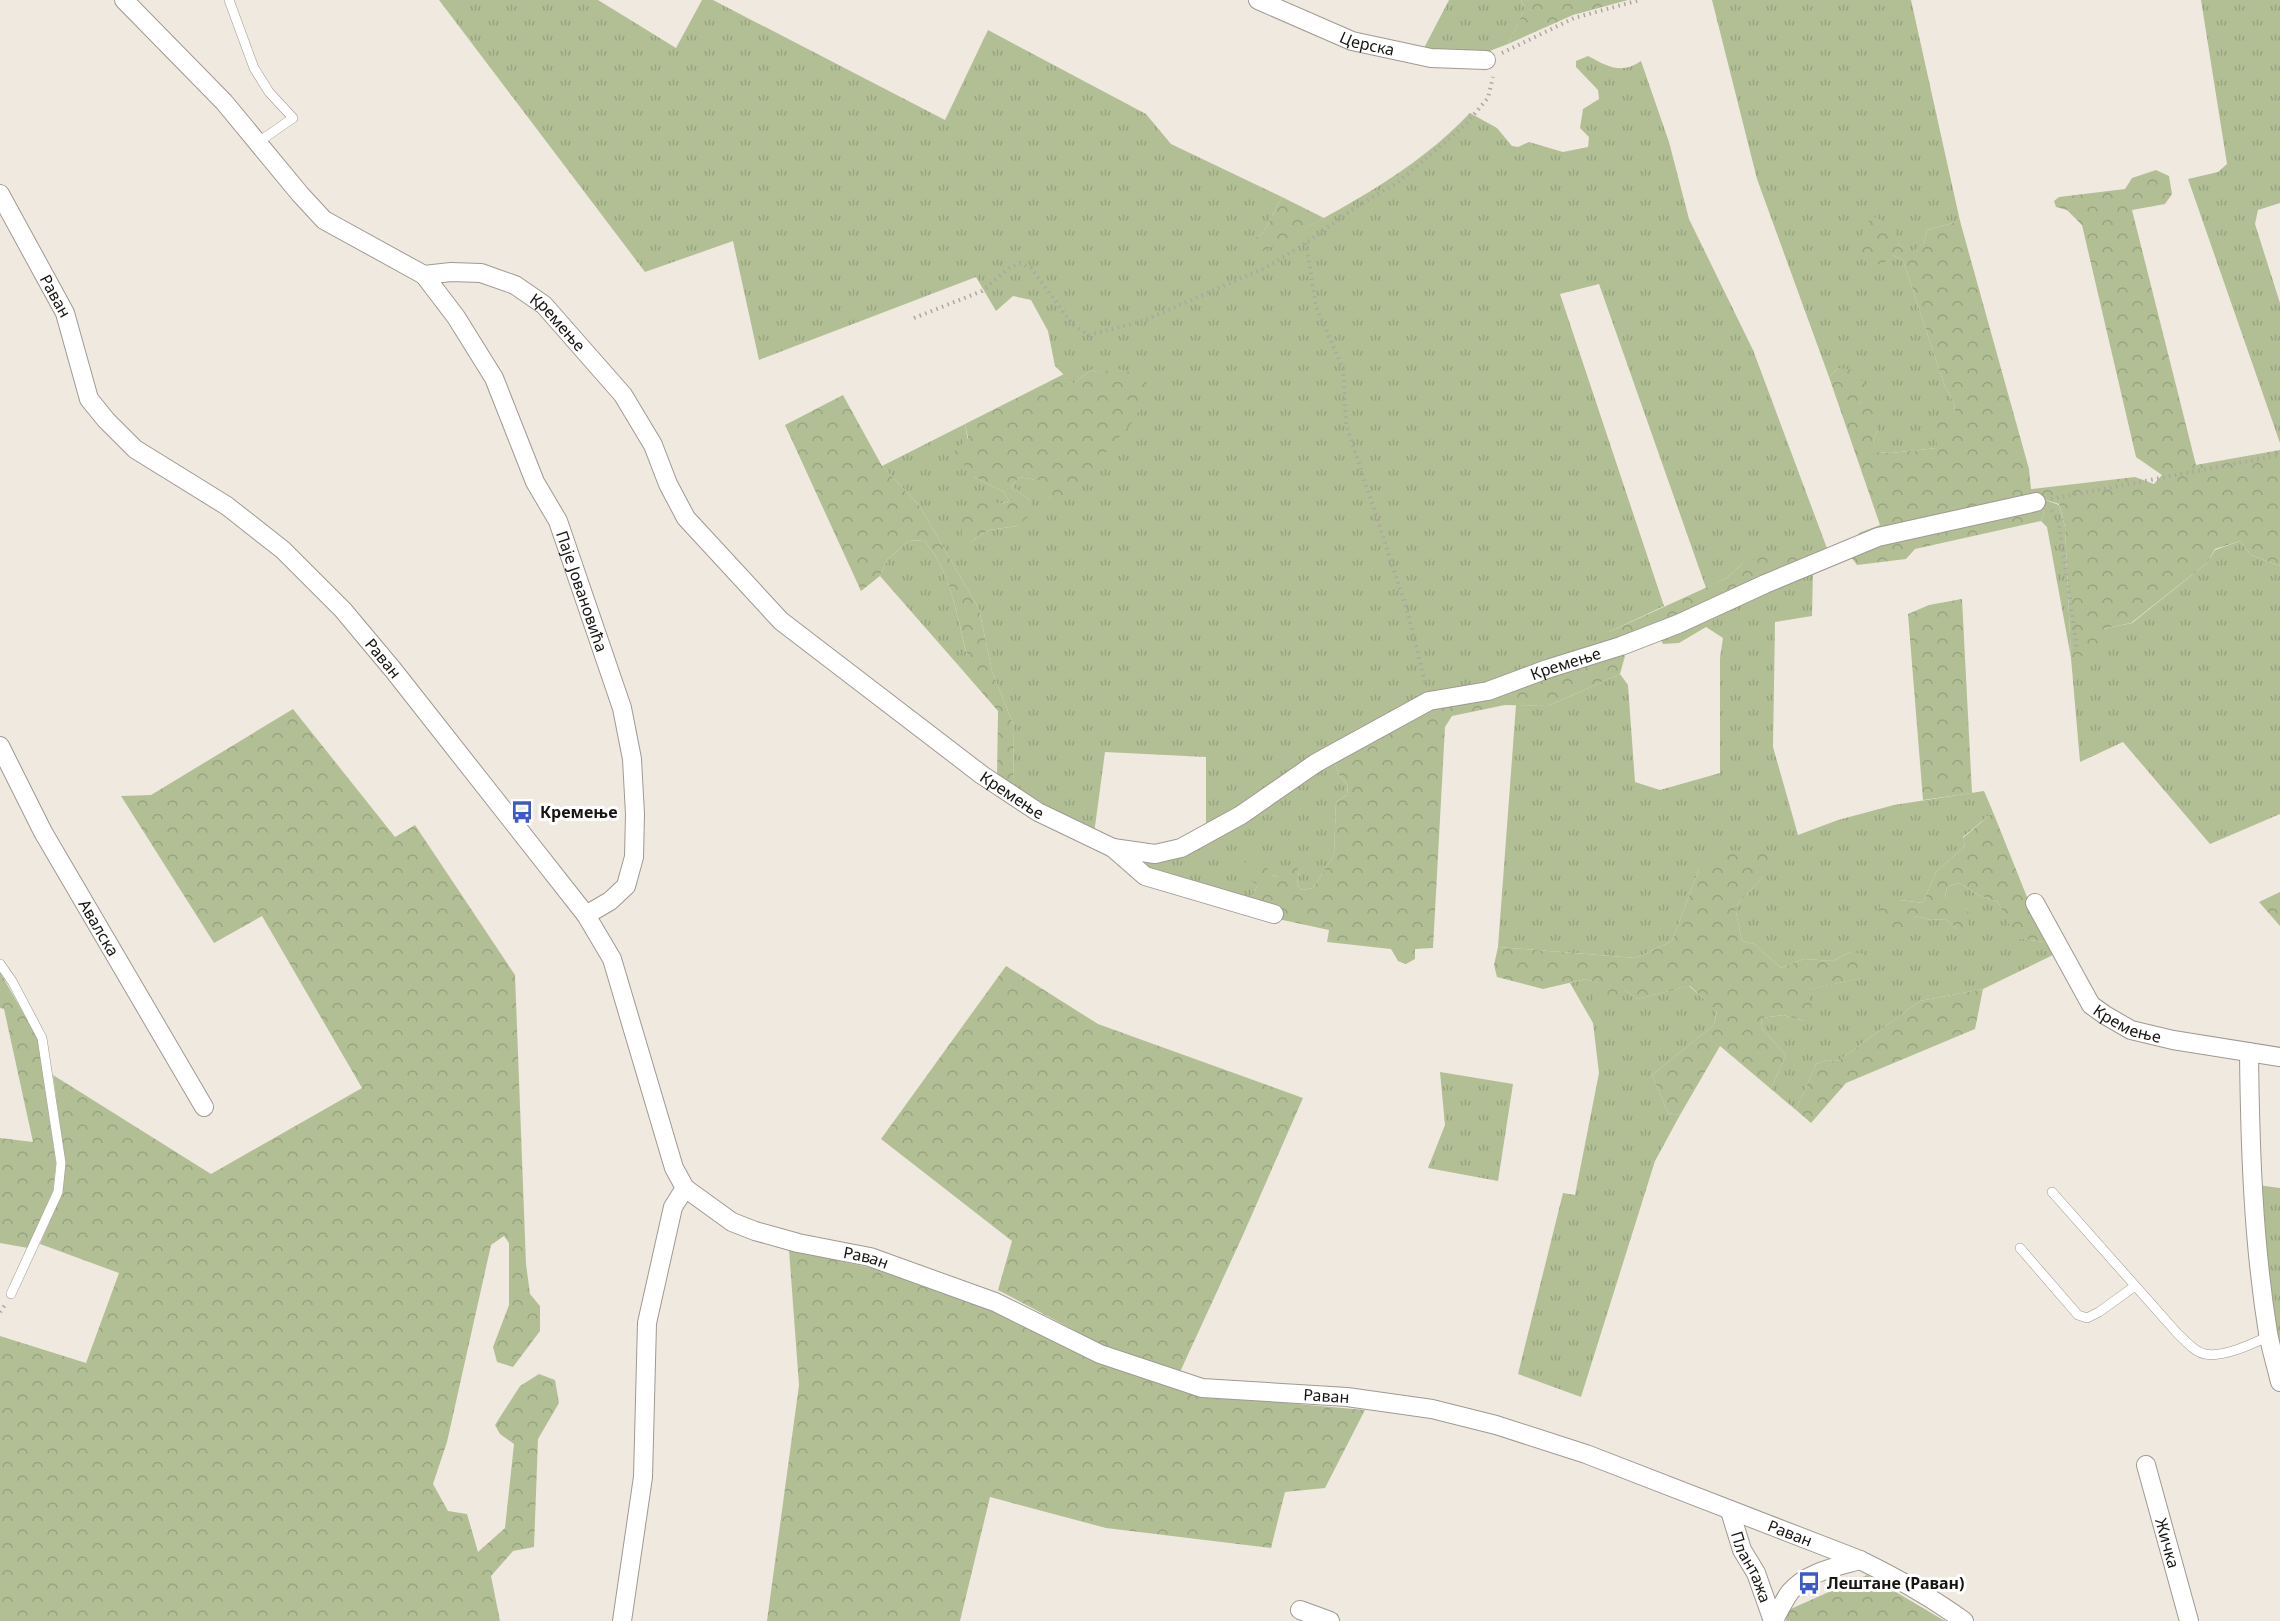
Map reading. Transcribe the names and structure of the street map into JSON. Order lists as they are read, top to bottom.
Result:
{
  "streets": {
    "street": [
      "Церска",
      "Раван",
      "Кремење",
      "Паје Јовановића",
      "Авалска",
      "Жичка",
      "Плантажа"
    ]
  },
  "crossings": [
    ["Раван", "Паје Јовановића"],
    ["Раван", "Плантажа"],
    ["Кремење", "Паје Јовановића"]
  ],
  "places": {
    "bus stop": ["Кремење", "Лештане (Раван)"]
  }
}
